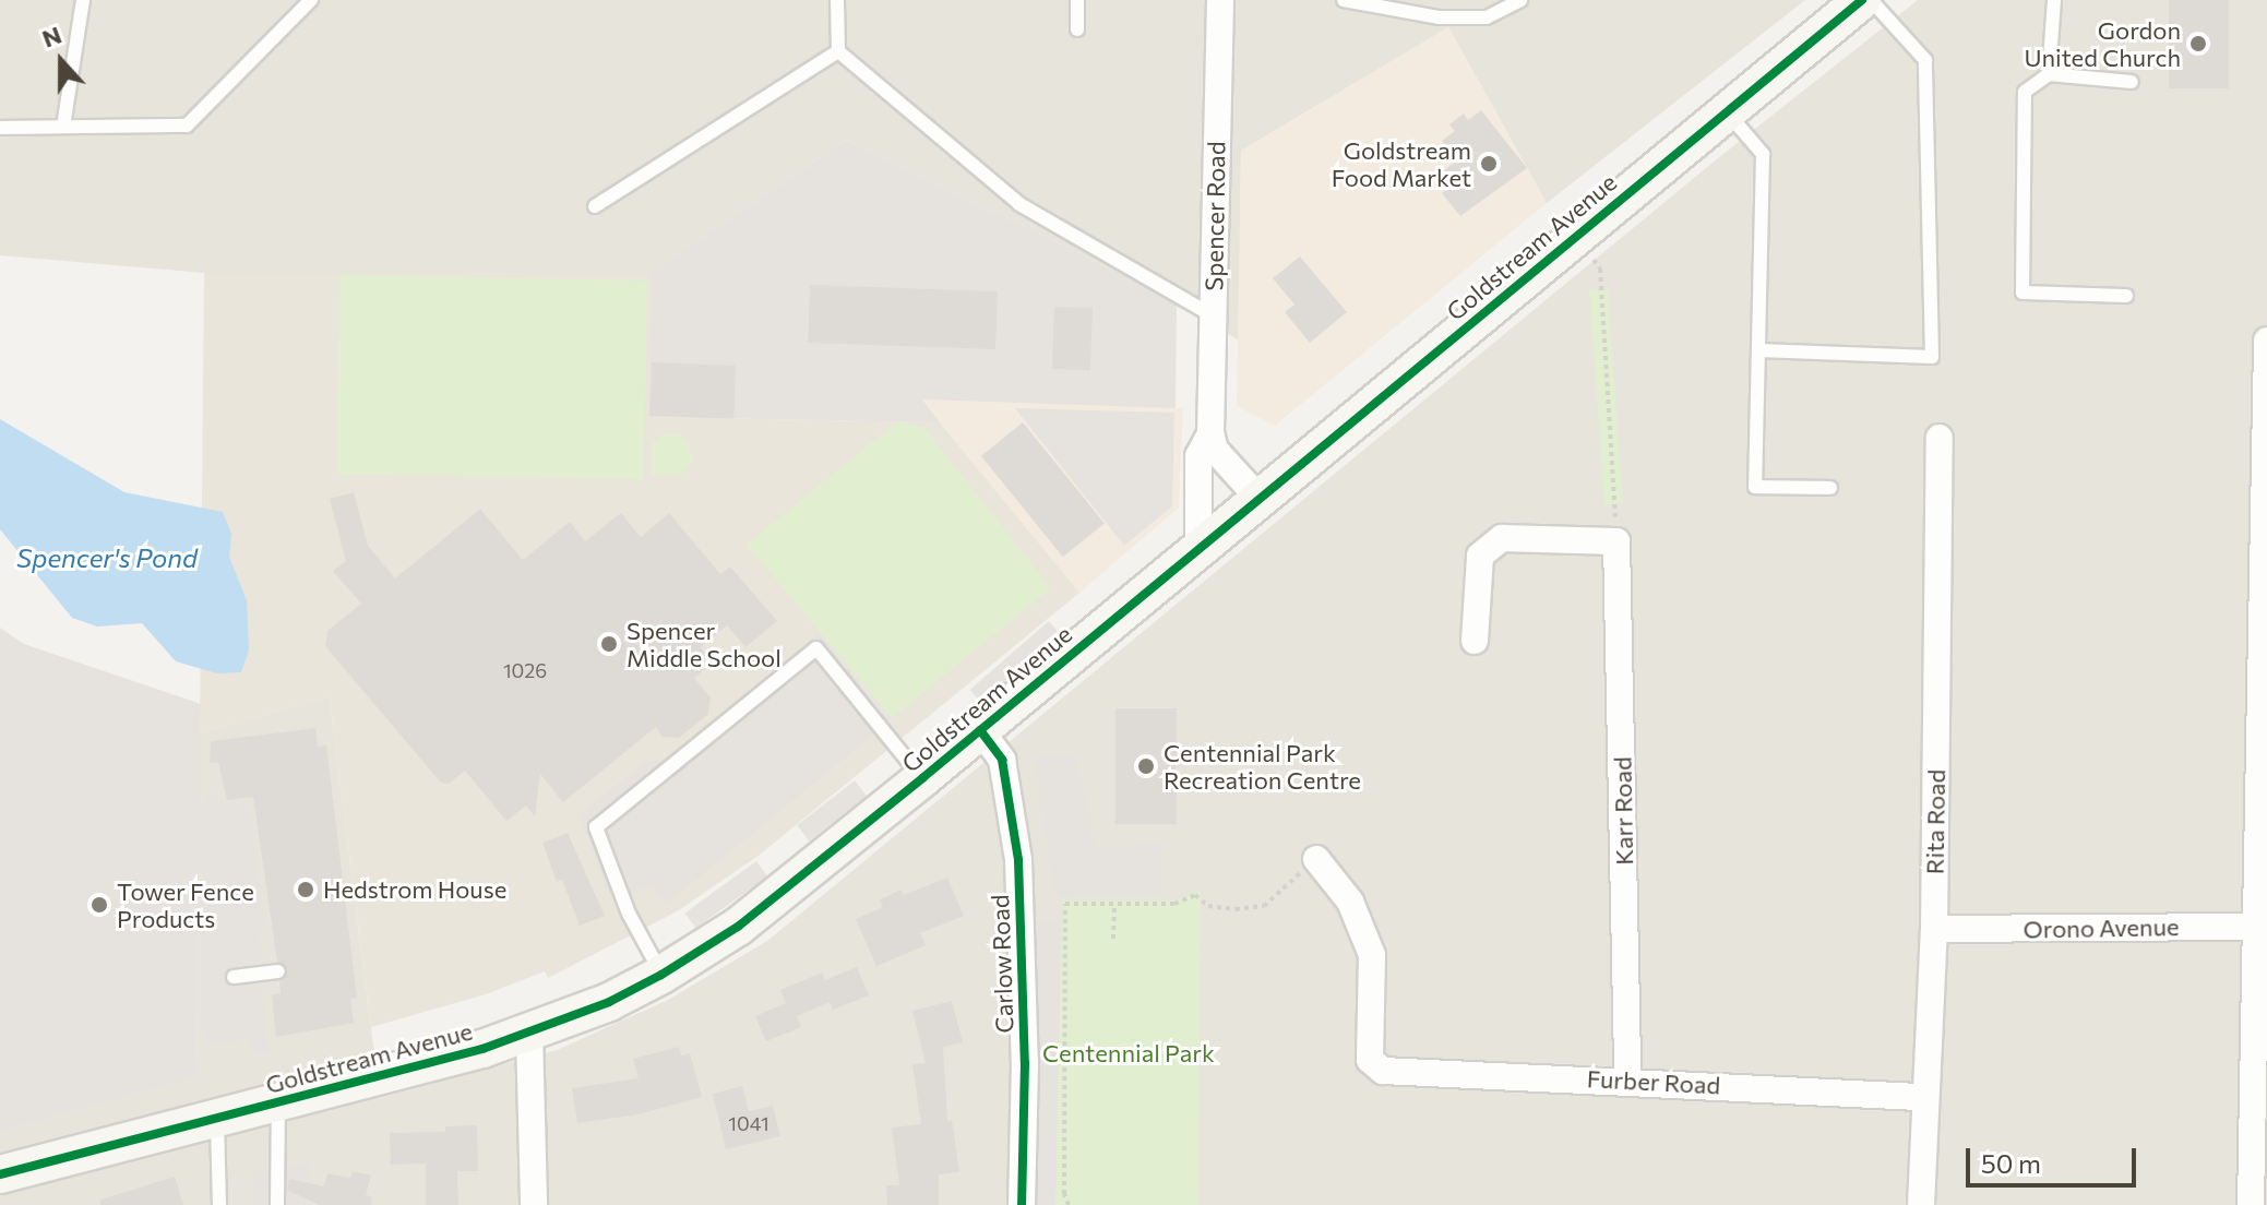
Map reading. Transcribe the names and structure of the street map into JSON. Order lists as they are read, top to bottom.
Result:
{
  "streets": {
    "main road": ["Goldstream Avenue"],
    "street": [
      "Spencer Road",
      "Karr Road",
      "Rita Road",
      "Orono Avenue",
      "Carlow Road",
      "Furber Road"
    ]
  },
  "crossings": [
    ["Spencer Road", "Goldstream Avenue"],
    ["Goldstream Avenue", "Carlow Road"],
    ["Karr Road", "Furber Road"],
    ["Rita Road", "Orono Avenue"],
    ["Rita Road", "Furber Road"]
  ],
  "water": ["Spencer's Pond"],
  "parks": ["Centennial Park"],
  "places": [
    "Gordon United Church",
    "Goldstream Food Market",
    "Spencer Middle School",
    "Centennial Park Recreation Centre",
    "Hedstrom House",
    "Tower Fence Products"
  ],
  "house_numbers": ["1026", "1041"],
  "scale_bar": "50 m",
  "north": "top"
}
